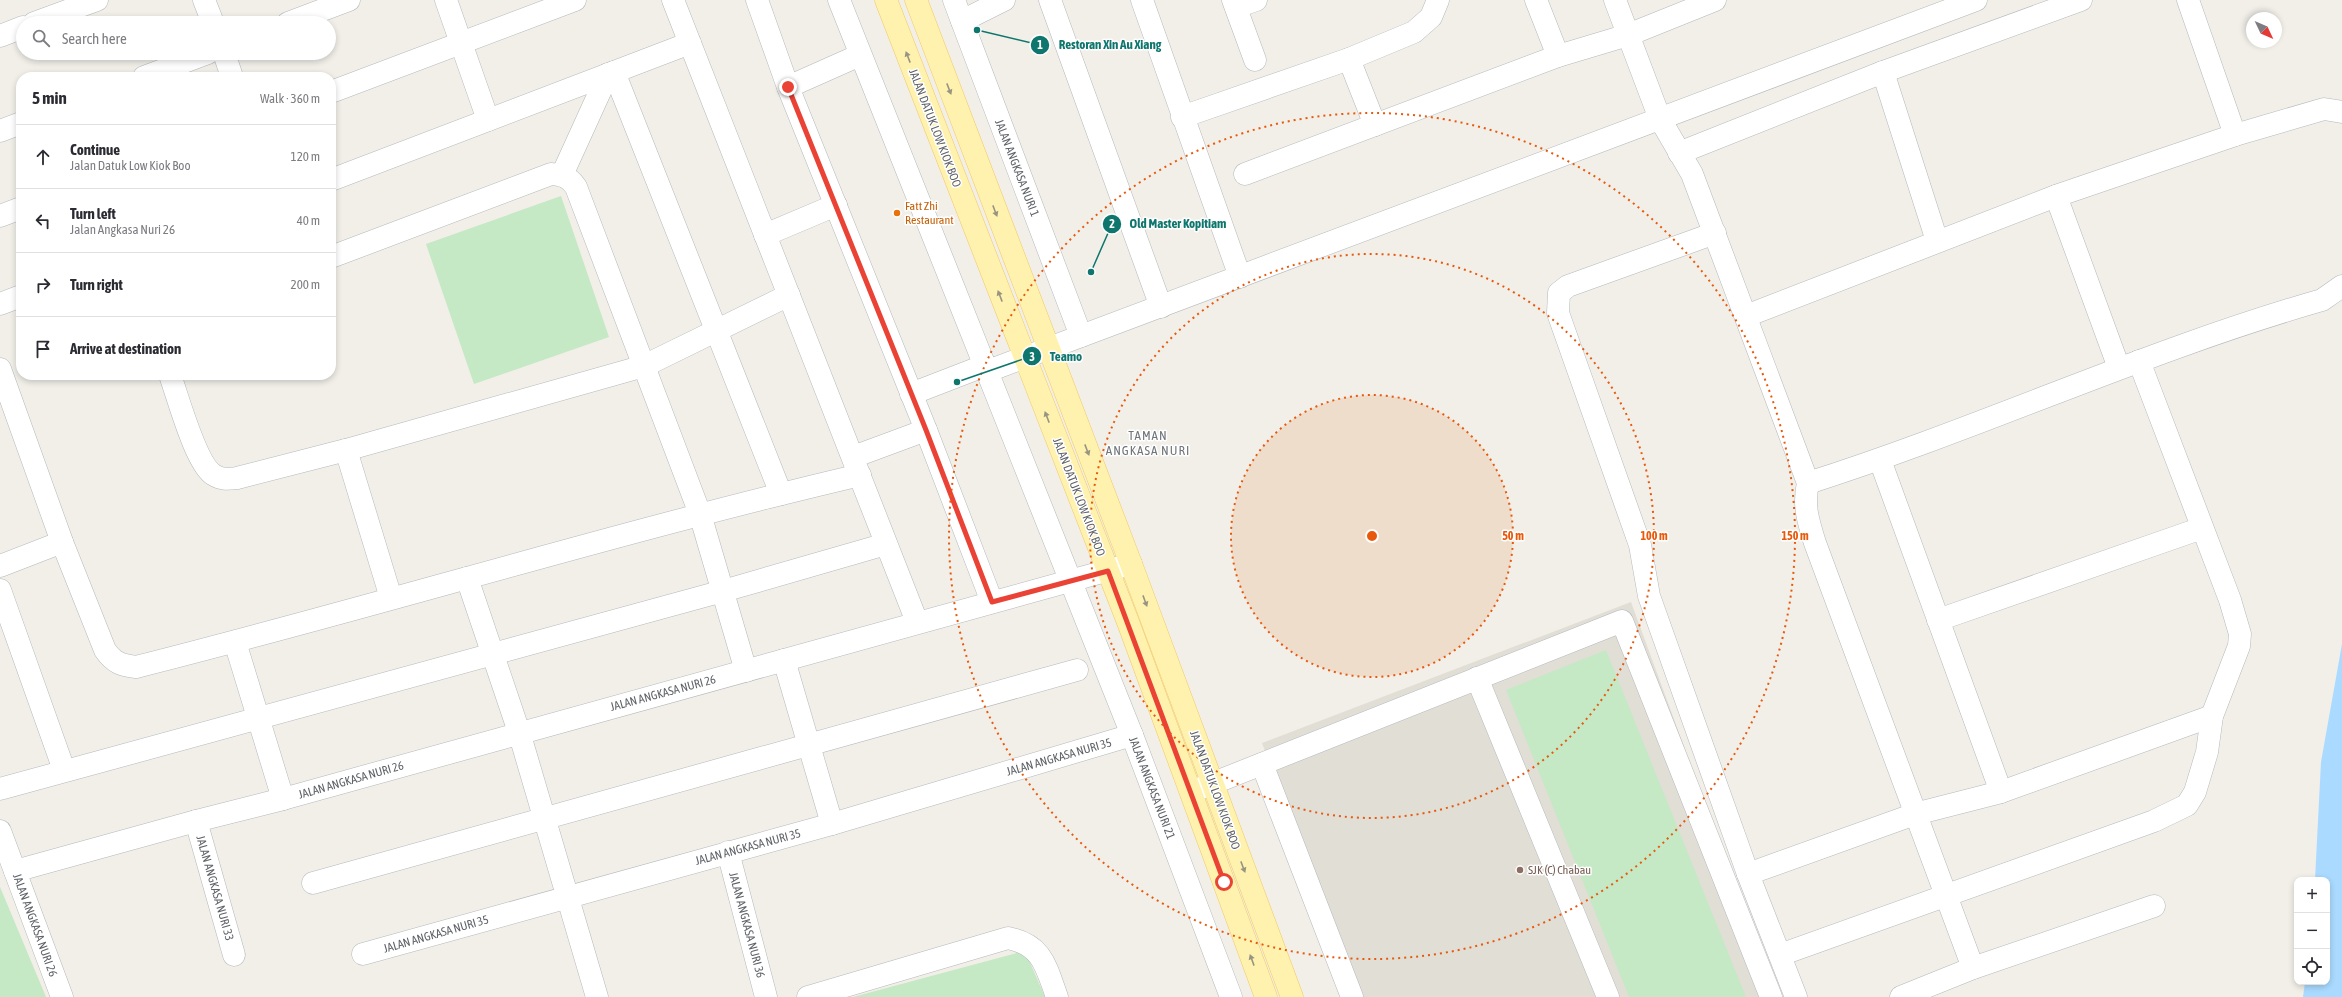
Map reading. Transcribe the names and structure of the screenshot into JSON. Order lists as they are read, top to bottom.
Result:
{
  "streets": {
    "main road": ["JALAN DATUK LOW KIOK BOO"],
    "street": [
      "JALAN ANGKASA NURI 1",
      "JALAN ANGKASA NURI 26",
      "JALAN ANGKASA NURI 35",
      "JALAN ANGKASA NURI 21",
      "JALAN ANGKASA NURI 33",
      "JALAN ANGKASA NURI 36"
    ]
  },
  "crossings": [
    ["JALAN DATUK LOW KIOK BOO", "JALAN ANGKASA NURI 26"],
    ["JALAN ANGKASA NURI 26", "JALAN ANGKASA NURI 21"],
    ["JALAN ANGKASA NURI 26", "JALAN ANGKASA NURI 33"],
    ["JALAN ANGKASA NURI 35", "JALAN ANGKASA NURI 21"],
    ["JALAN ANGKASA NURI 35", "JALAN ANGKASA NURI 36"]
  ],
  "districts": ["TAMAN ANGKASA NURI"],
  "places": [
    "Restoran Xin Au Xiang",
    "Fatt Zhi Restaurant",
    "Old Master Kopitiam",
    "Teamo",
    "SJK (C) Chabau"
  ],
  "north": "bottom right",
  "page": {
    "search": "Search here",
    "heading": ["5 min", "Walk · 360 m"],
    "list": [
      ["Continue", "Jalan Datuk Low Kiok Boo", "120 m"],
      ["Turn left", "Jalan Angkasa Nuri 26", "40 m"],
      ["Turn right", "200 m"],
      "Arrive at destination"
    ],
    "map_buttons": ["+", "−"]
  },
  "rings": ["50 m", "100 m", "150 m"]
}
